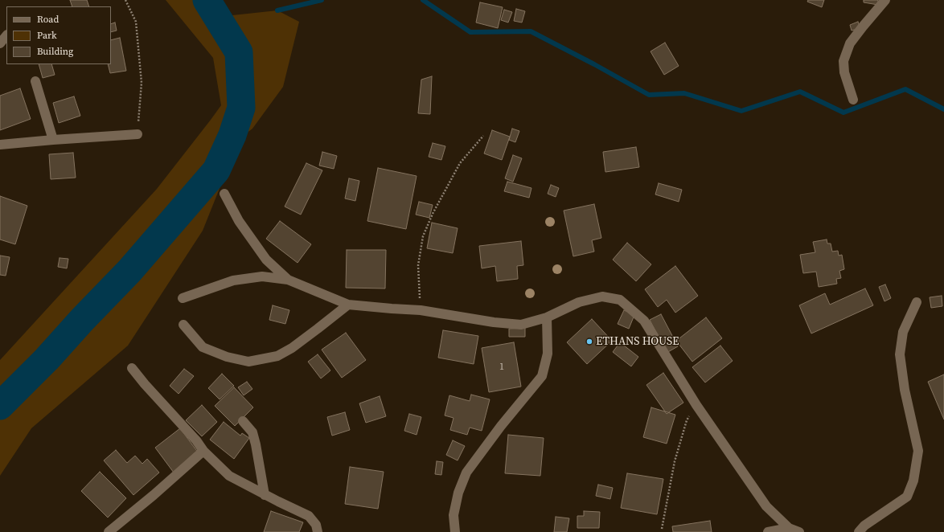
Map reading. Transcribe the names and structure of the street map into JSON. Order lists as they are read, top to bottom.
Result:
{
  "places": ["ETHANS HOUSE"],
  "house_numbers": ["1"],
  "legend": ["Road", "Park", "Building"]
}
